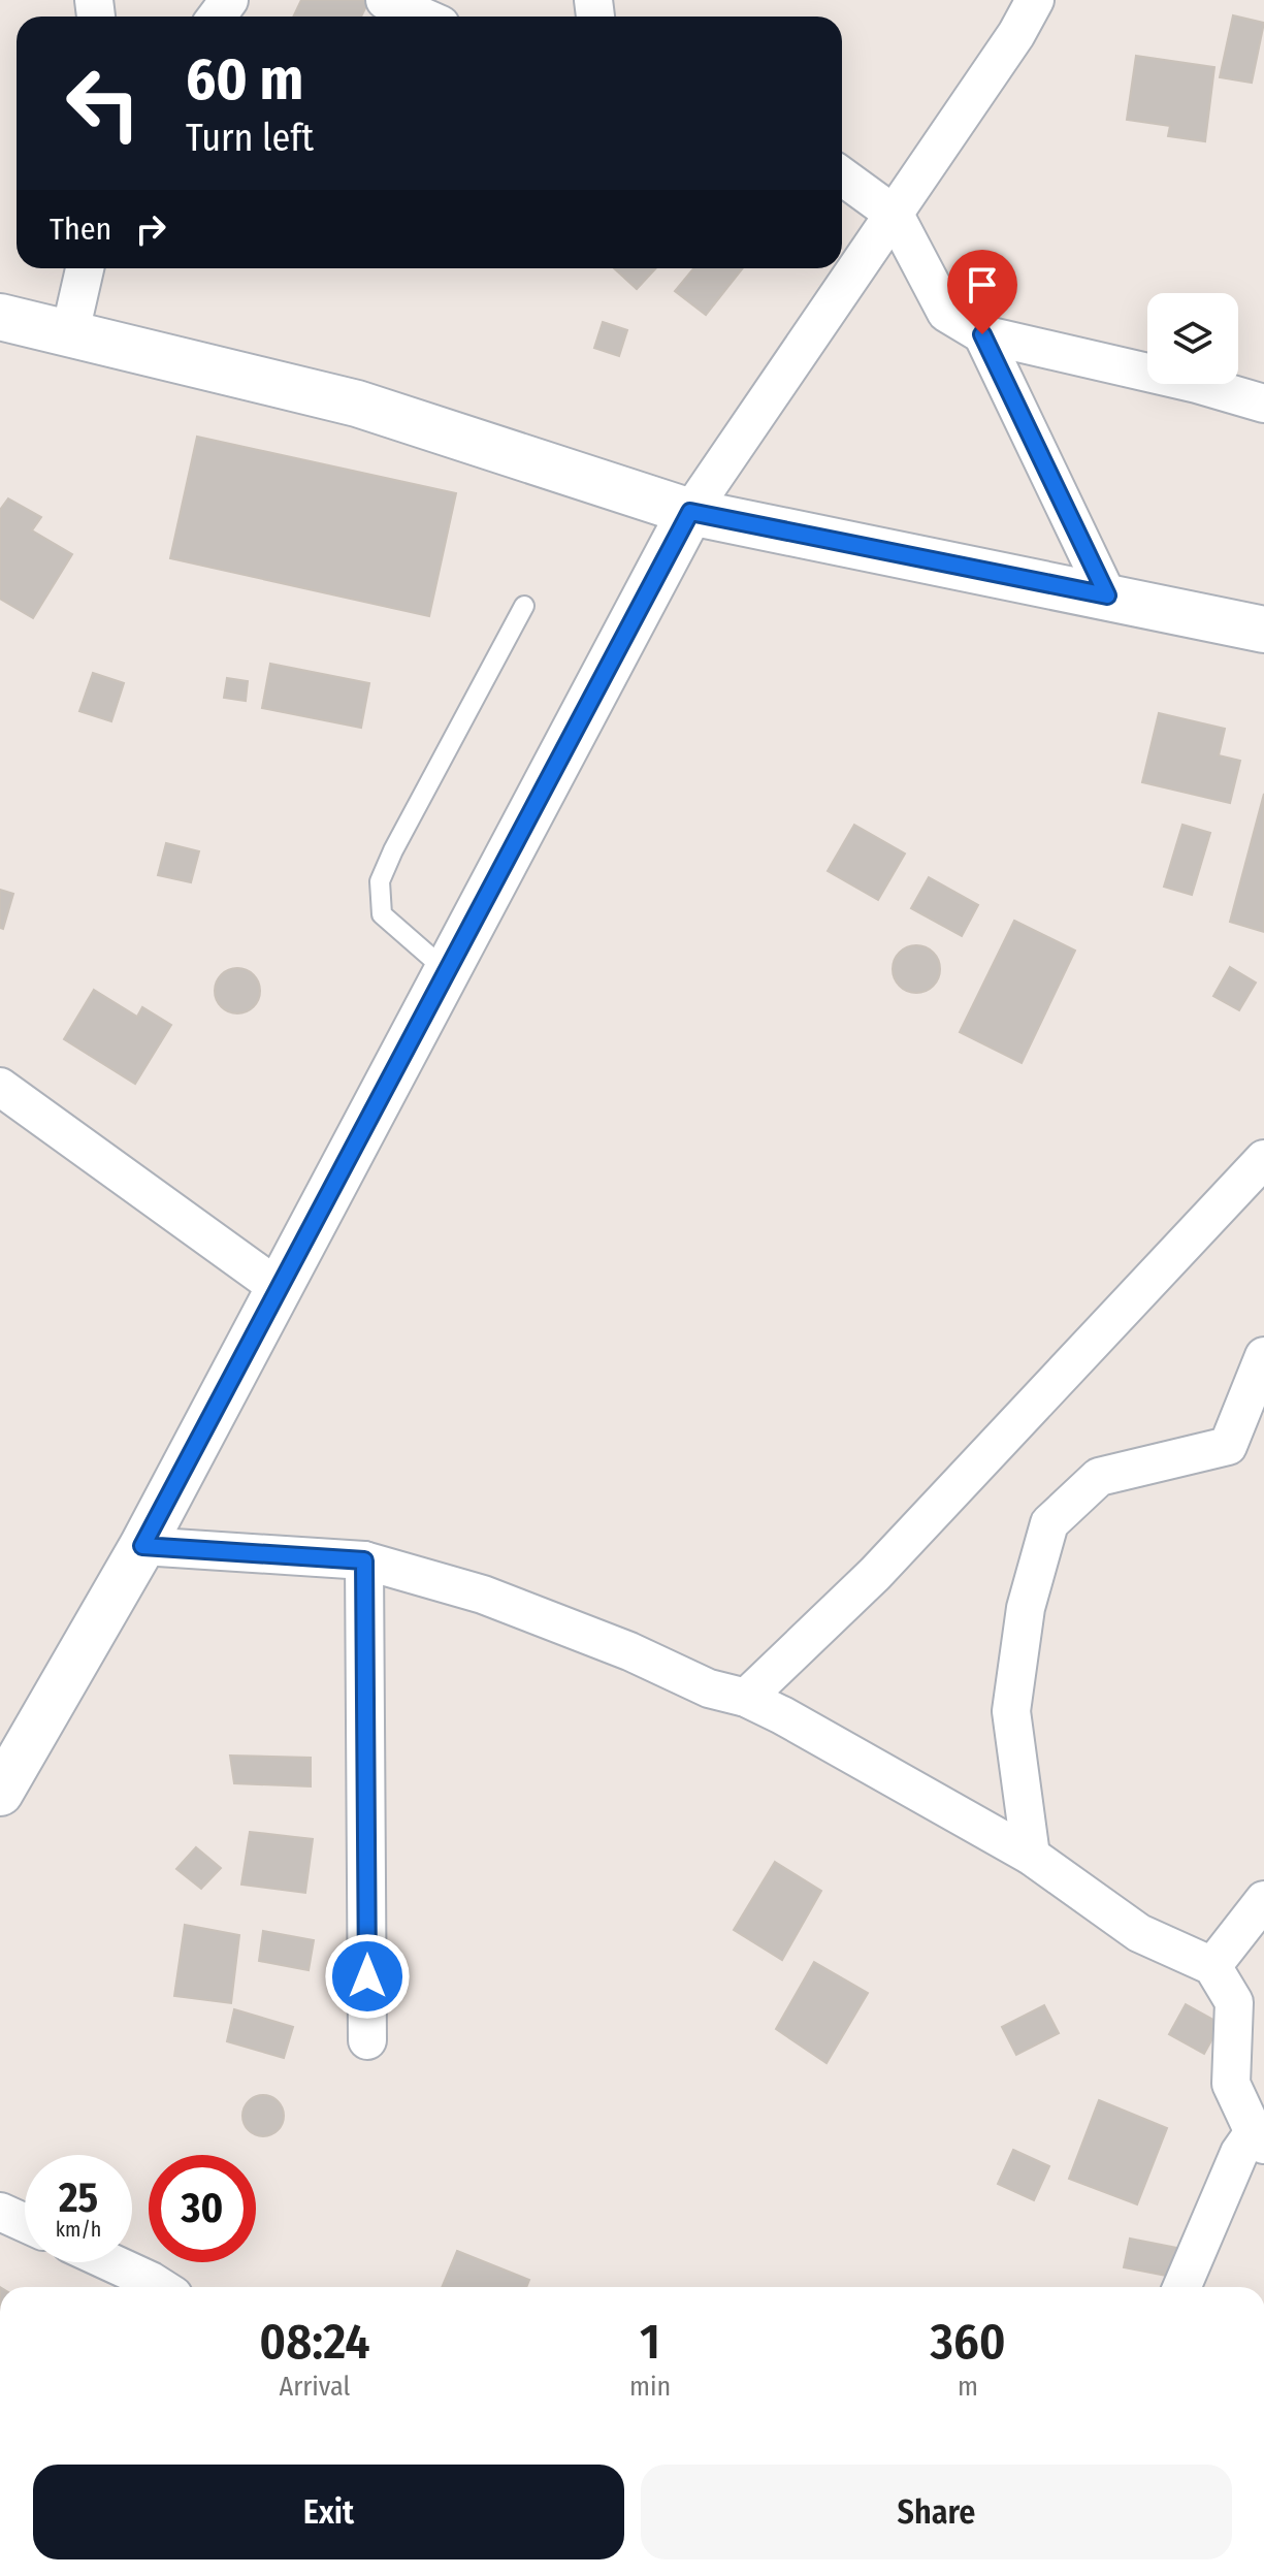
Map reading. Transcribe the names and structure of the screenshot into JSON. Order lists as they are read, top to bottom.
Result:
{
  "page": {
    "turn": ["60 m", "Turn left"],
    "then": "Then",
    "speed": "25 km/h",
    "limit": "30",
    "eta": [
      "08:24",
      "Arrival",
      "1",
      "min",
      "360",
      "m"
    ],
    "buttons": ["Exit", "Share"]
  }
}
